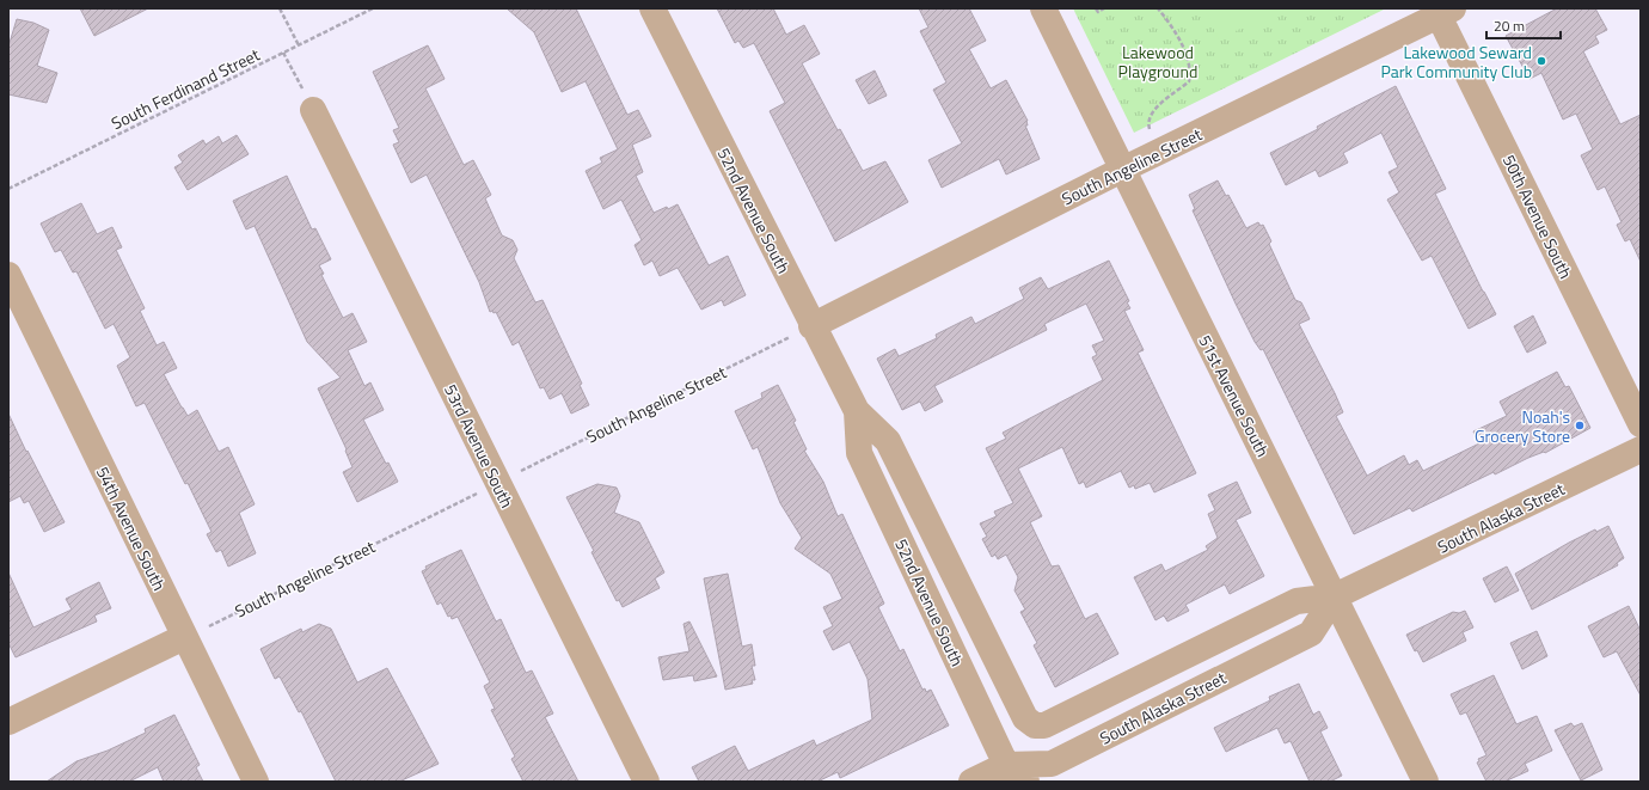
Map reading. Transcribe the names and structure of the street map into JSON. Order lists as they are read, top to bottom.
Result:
{
  "streets": {
    "street": [
      "South Angeline Street",
      "52nd Avenue South",
      "50th Avenue South",
      "51st Avenue South",
      "53rd Avenue South",
      "South Alaska Street",
      "54th Avenue South"
    ],
    "path": ["South Ferdinand Street"]
  },
  "crossings": [
    ["South Angeline Street", "52nd Avenue South"],
    ["South Angeline Street", "50th Avenue South"],
    ["South Angeline Street", "51st Avenue South"],
    ["52nd Avenue South", "South Alaska Street"],
    ["51st Avenue South", "South Alaska Street"]
  ],
  "parks": ["Lakewood Playground"],
  "places": ["Lakewood Seward Park Community Club", "Noah's Grocery Store"],
  "scale_bar": "20 m"
}
